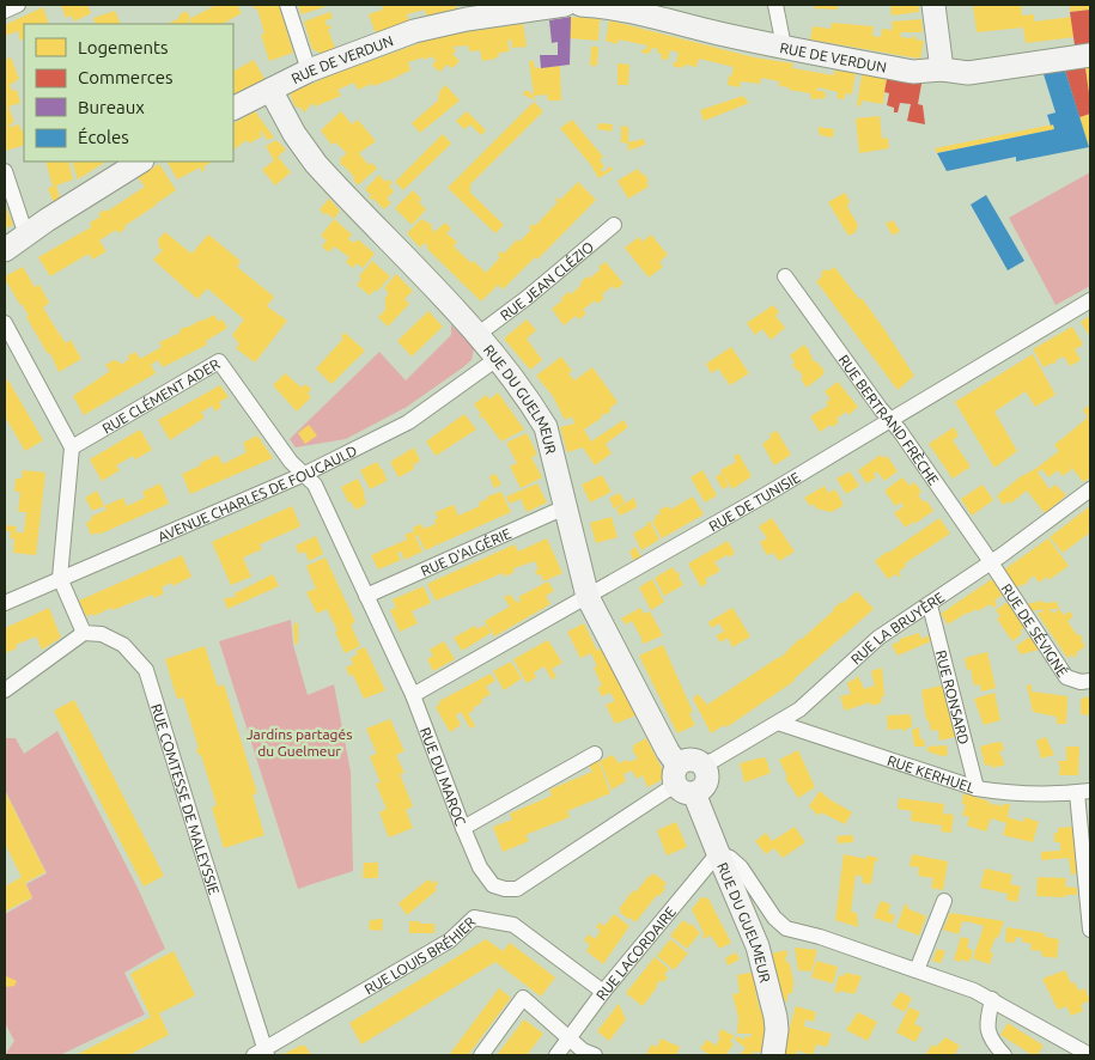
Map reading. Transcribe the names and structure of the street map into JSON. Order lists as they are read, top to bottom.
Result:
{
  "streets": {
    "street": [
      "RUE DE VERDUN",
      "RUE JEAN CLÉZIO",
      "RUE CLÉMENT ADER",
      "RUE DU GUELMEUR",
      "RUE BERTRAND FRÈCHE",
      "AVENUE CHARLES DE FOUCAULD",
      "RUE DE TUNISIE",
      "RUE D'ALGÉRIE",
      "RUE LA BRUYÈRE",
      "RUE DE SÉVIGNÉ",
      "RUE RONSARD",
      "RUE KERHUEL",
      "RUE DU MAROC",
      "RUE COMTESSE DE MALEYSSIE",
      "RUE LACORDAIRE",
      "RUE LOUIS BRÉHIER"
    ]
  },
  "crossings": [
    ["RUE DE VERDUN", "RUE DU GUELMEUR"],
    ["RUE JEAN CLÉZIO", "RUE DU GUELMEUR"],
    ["RUE CLÉMENT ADER", "AVENUE CHARLES DE FOUCAULD"],
    ["RUE CLÉMENT ADER", "RUE DU MAROC"],
    ["RUE DU GUELMEUR", "AVENUE CHARLES DE FOUCAULD"],
    ["RUE DU GUELMEUR", "RUE DE TUNISIE"],
    ["RUE DU GUELMEUR", "RUE D'ALGÉRIE"],
    ["RUE DU GUELMEUR", "RUE DU MAROC"],
    ["RUE DU GUELMEUR", "RUE LACORDAIRE"],
    ["RUE BERTRAND FRÈCHE", "RUE DE TUNISIE"],
    ["RUE BERTRAND FRÈCHE", "RUE LA BRUYÈRE"],
    ["RUE BERTRAND FRÈCHE", "RUE DE SÉVIGNÉ"],
    ["AVENUE CHARLES DE FOUCAULD", "RUE DU MAROC"],
    ["RUE DE TUNISIE", "RUE DU MAROC"],
    ["RUE D'ALGÉRIE", "RUE DU MAROC"],
    ["RUE LA BRUYÈRE", "RUE DE SÉVIGNÉ"],
    ["RUE LA BRUYÈRE", "RUE RONSARD"],
    ["RUE LA BRUYÈRE", "RUE KERHUEL"],
    ["RUE RONSARD", "RUE KERHUEL"],
    ["RUE COMTESSE DE MALEYSSIE", "RUE LOUIS BRÉHIER"],
    ["RUE LACORDAIRE", "RUE LOUIS BRÉHIER"]
  ],
  "parks": ["Jardins partagés du Guelmeur"],
  "legend": [
    "Logements",
    "Commerces",
    "Bureaux",
    "Écoles"
  ]
}
